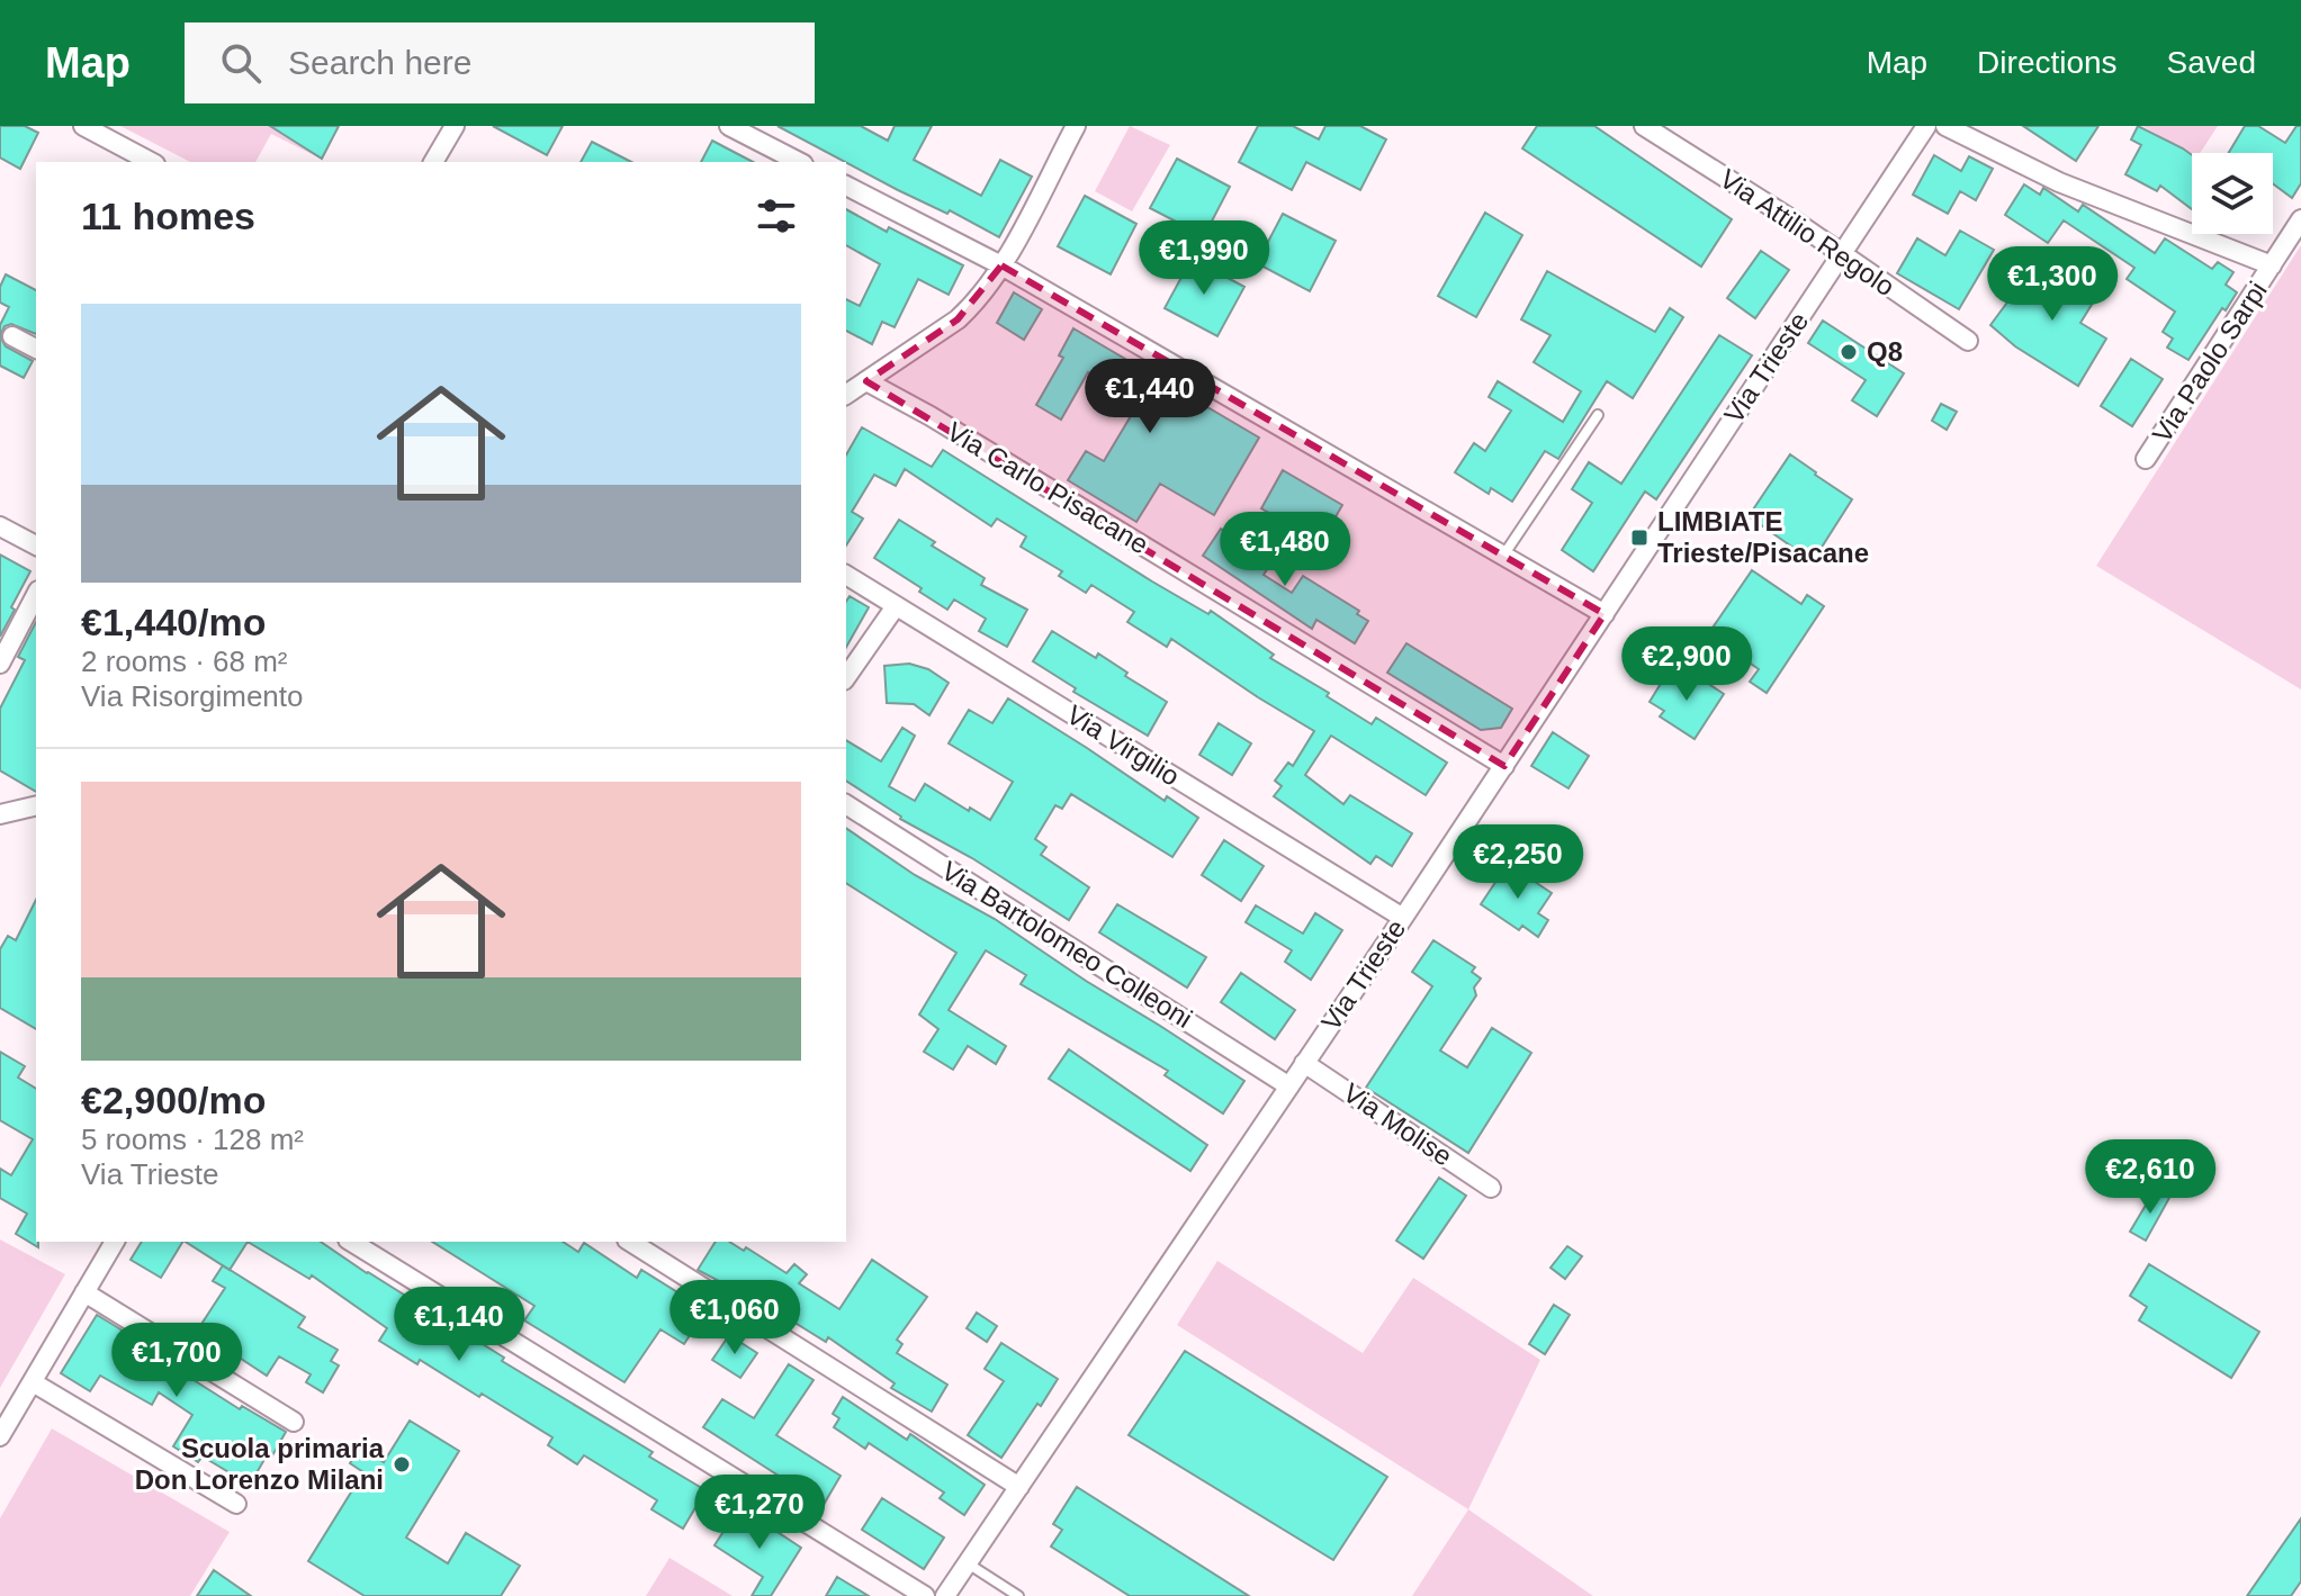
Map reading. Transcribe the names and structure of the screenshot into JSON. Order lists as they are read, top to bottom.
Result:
{
  "streets": {
    "street": [
      "Via Attilio Regolo",
      "Via Paolo Sarpi",
      "Via Trieste",
      "Via Carlo Pisacane",
      "Via Virgilio",
      "Via Bartolomeo Colleoni",
      "Via Molise"
    ]
  },
  "crossings": [
    ["Via Attilio Regolo", "Via Trieste"],
    ["Via Trieste", "Via Carlo Pisacane"],
    ["Via Trieste", "Via Virgilio"],
    ["Via Trieste", "Via Bartolomeo Colleoni"],
    ["Via Trieste", "Via Molise"]
  ],
  "places": {
    "other": ["Q8", "Scuola primaria Don Lorenzo Milani"],
    "transit": ["LIMBIATE Trieste/Pisacane"]
  },
  "page": {
    "header": "Map",
    "search": "Search here",
    "nav": ["Map", "Directions", "Saved"],
    "heading": "11 homes",
    "price": [
      "€1,990",
      "€1,300",
      "€1,440",
      "€1,480",
      "€2,900",
      "€2,250",
      "€2,610",
      "€1,060",
      "€1,140",
      "€1,700",
      "€1,270"
    ],
    "list": [
      {
        "name": "€1,440/mo",
        "note": "2 rooms · 68 m² · Via Risorgimento"
      },
      {
        "name": "€2,900/mo",
        "note": "5 rooms · 128 m² · Via Trieste"
      }
    ]
  }
}
